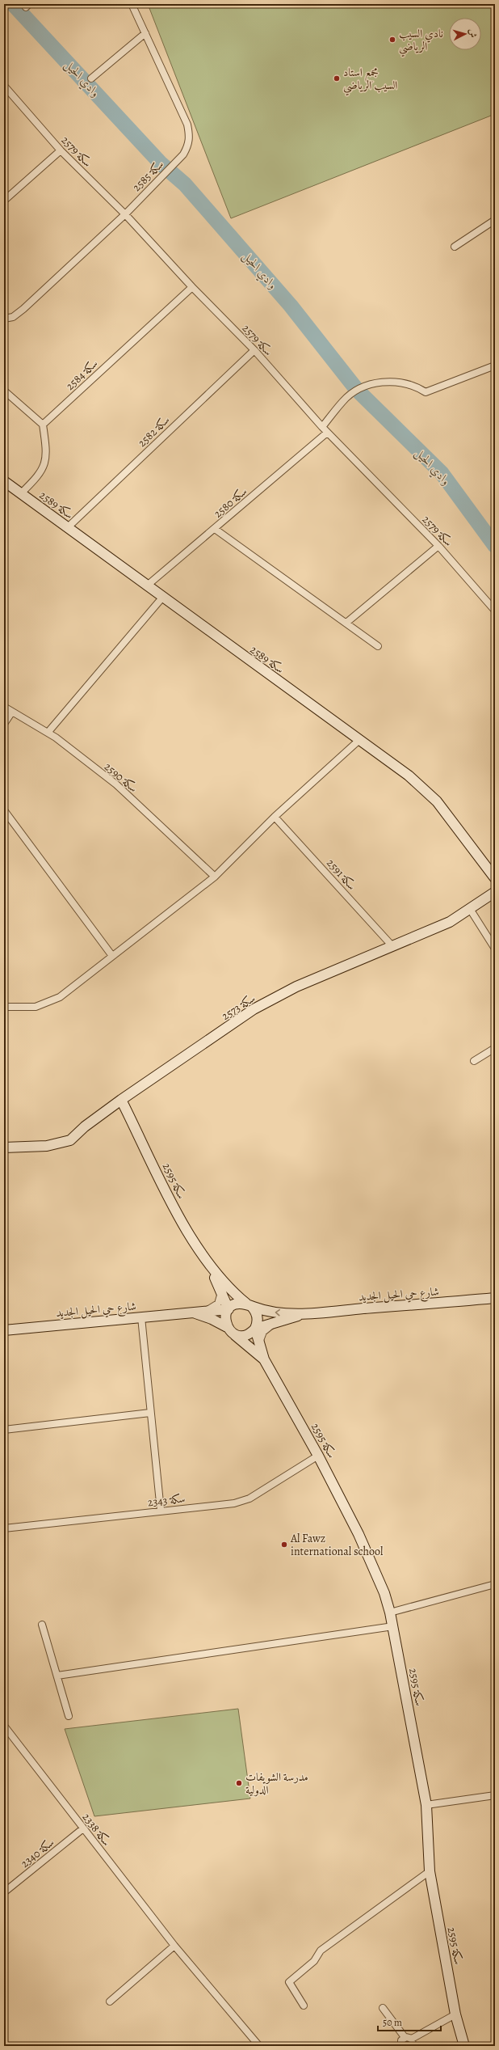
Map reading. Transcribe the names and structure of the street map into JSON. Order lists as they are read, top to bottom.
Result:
{
  "streets": {
    "street": [
      "سكة 2579",
      "سكة 2585",
      "سكة 2584",
      "سكة 2582",
      "سكة 2580",
      "سكة 2589",
      "سكة 2590",
      "سكة 2591",
      "سكة 2573",
      "سكة 2595",
      "شارع حي الحيل الجديد",
      "سكة 2343",
      "سكة 2338",
      "سكة 2340"
    ]
  },
  "crossings": [
    ["سكة 2579", "سكة 2585"],
    ["سكة 2579", "سكة 2584"],
    ["سكة 2579", "سكة 2582"],
    ["سكة 2579", "سكة 2580"],
    ["سكة 2582", "سكة 2589"],
    ["سكة 2580", "سكة 2589"],
    ["سكة 2591", "سكة 2573"],
    ["سكة 2573", "سكة 2595"],
    ["سكة 2595", "شارع حي الحيل الجديد"],
    ["سكة 2595", "سكة 2343"],
    ["سكة 2338", "سكة 2340"]
  ],
  "water": ["وادي الحيل"],
  "places": [
    "نادي السيب الرياضي",
    "مجمع استاد السيب الرياضي",
    "Al Fawz international school",
    "مدرسة الشويفات الدولية"
  ],
  "scale_bar": "50 m",
  "north": "right"
}
